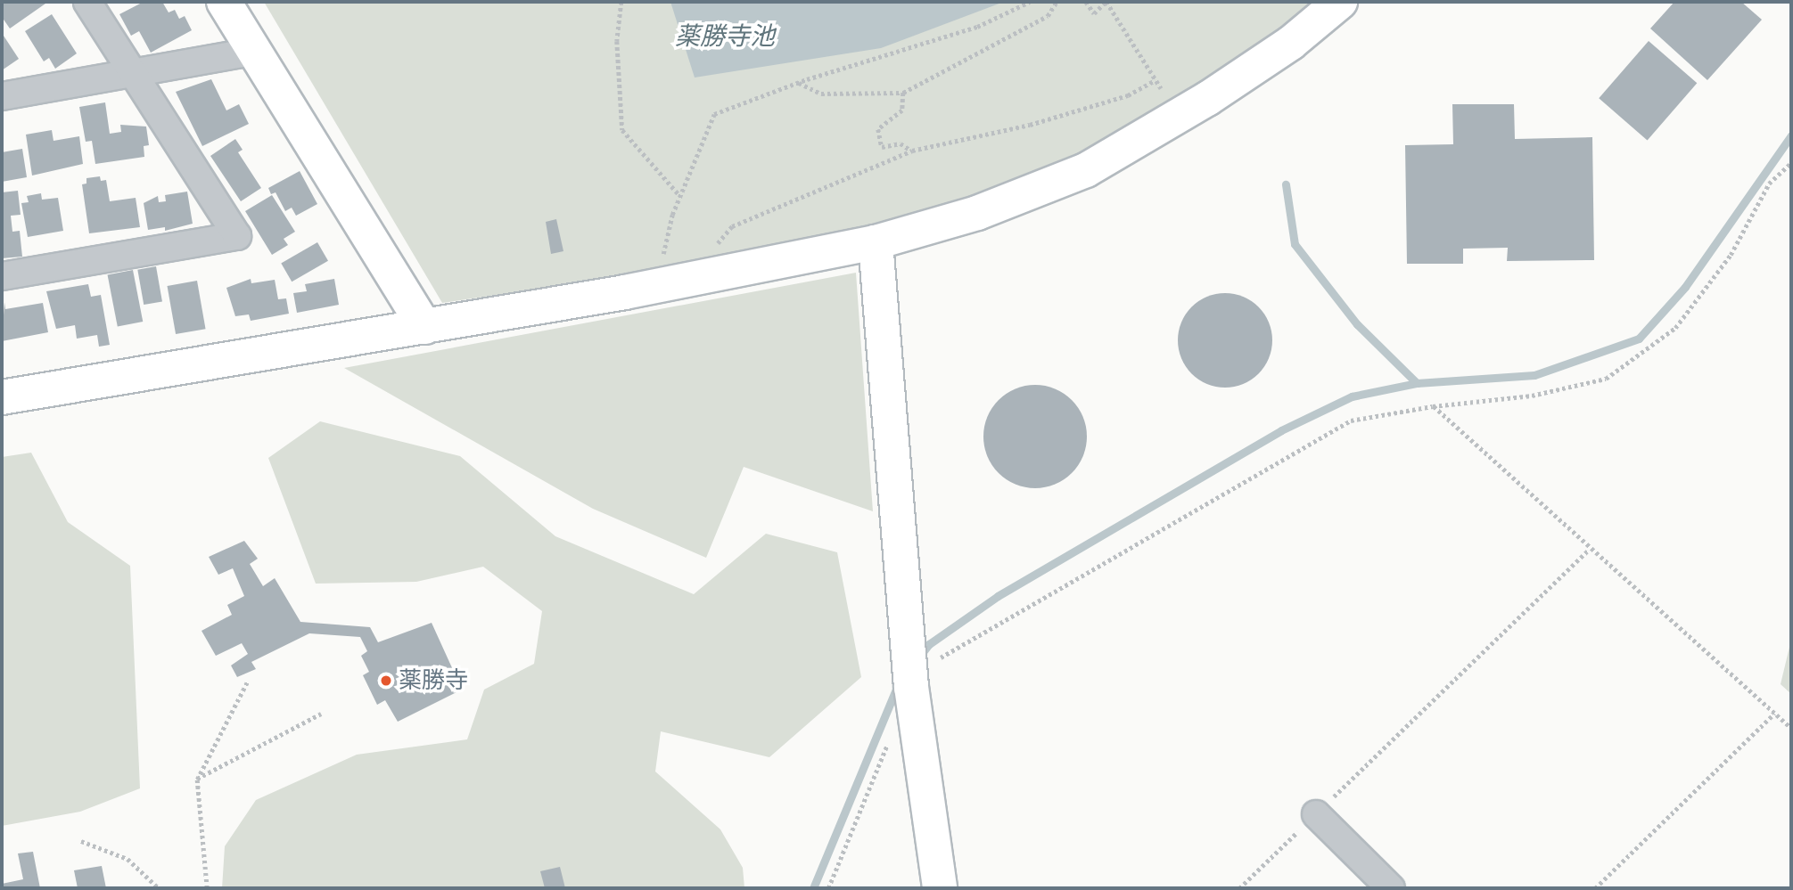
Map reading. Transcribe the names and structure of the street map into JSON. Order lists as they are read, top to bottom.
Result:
{
  "water": ["薬勝寺池"],
  "places": ["薬勝寺"]
}
